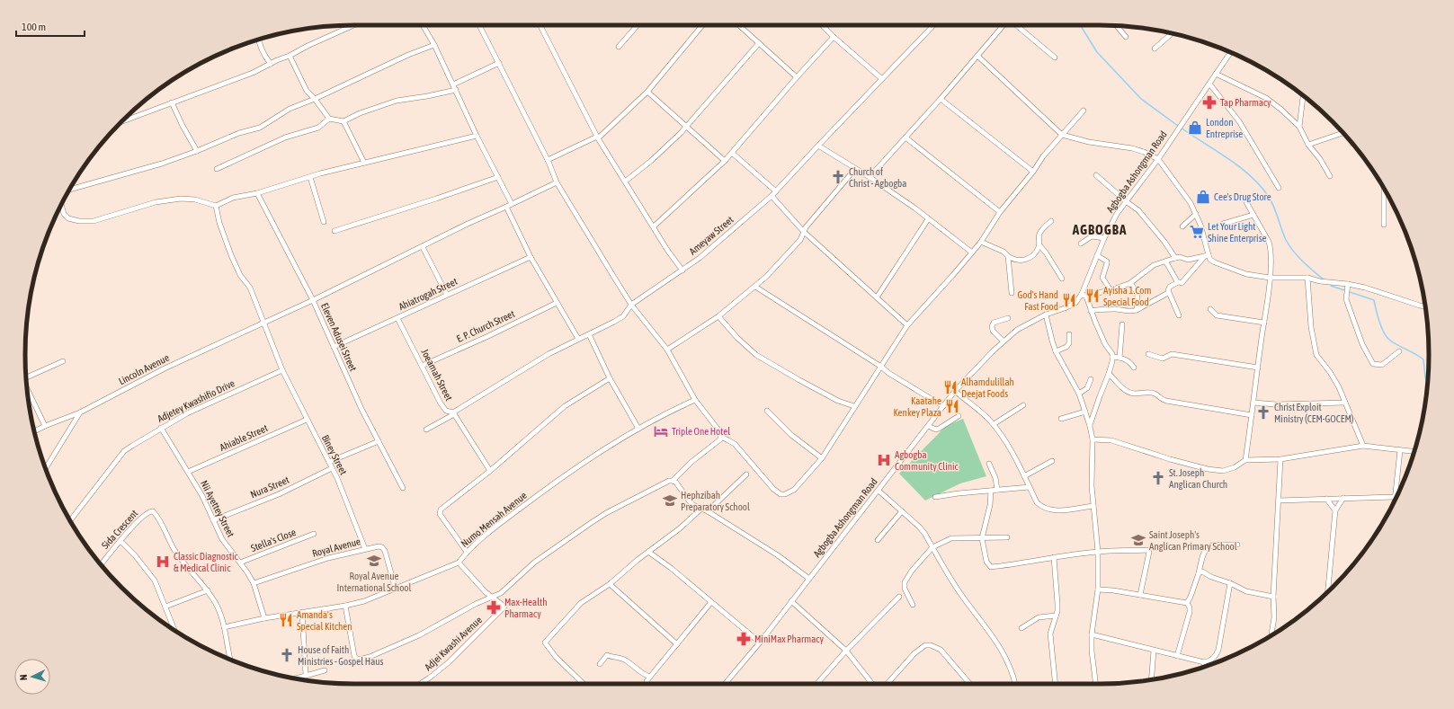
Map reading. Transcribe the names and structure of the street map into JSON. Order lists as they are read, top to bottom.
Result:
{
  "streets": {
    "street": [
      "Agbogba Ashongman Road",
      "Ameyaw Street",
      "Ahiatrogah Street",
      "E. P. Church Street",
      "Eleven Adusei Street",
      "Lincoln Avenue",
      "Joeamah Street",
      "Adjetey Kwashifio Drive",
      "Ahiable Street",
      "Biney Street",
      "Nura Street",
      "Nii Ayettey Street",
      "Numo Mensah Avenue",
      "Sida Crescent",
      "Stella's Close",
      "Royal Avenue",
      "Adjei Kwashi Avenue"
    ]
  },
  "crossings": [
    ["Ameyaw Street", "Joeamah Street"],
    ["Ahiatrogah Street", "Eleven Adusei Street"],
    ["Ahiatrogah Street", "Joeamah Street"],
    ["E. P. Church Street", "Joeamah Street"],
    ["Eleven Adusei Street", "Lincoln Avenue"],
    ["Lincoln Avenue", "Biney Street"],
    ["Adjetey Kwashifio Drive", "Biney Street"],
    ["Adjetey Kwashifio Drive", "Nii Ayettey Street"],
    ["Ahiable Street", "Biney Street"],
    ["Ahiable Street", "Nii Ayettey Street"],
    ["Biney Street", "Nura Street"],
    ["Biney Street", "Royal Avenue"],
    ["Nura Street", "Nii Ayettey Street"],
    ["Nii Ayettey Street", "Numo Mensah Avenue"],
    ["Nii Ayettey Street", "Stella's Close"],
    ["Nii Ayettey Street", "Royal Avenue"],
    ["Numo Mensah Avenue", "Sida Crescent"],
    ["Numo Mensah Avenue", "Royal Avenue"]
  ],
  "districts": ["AGBOGBA"],
  "places": {
    "pharmacy": ["Tap Pharmacy", "Max-Health Pharmacy", "MiniMax Pharmacy"],
    "shop": ["London Entreprise", "Cee's Drug Store"],
    "church": [
      "Church of Christ - Agbogba",
      "Christ Exploit Ministry (CEM-GOCEM)",
      "St. Joseph Anglican Church",
      "House of Faith Ministries - Gospel Haus"
    ],
    "supermarket": ["Let Your Light Shine Enterprise"],
    "restaurant": [
      "Ayisha 1.Com Special Food",
      "God's Hand Fast Food",
      "Alhamdulillah Deejat Foods",
      "Kaatahe Kenkey Plaza",
      "Amanda's Special Kitchen"
    ],
    "hotel": ["Triple One Hotel"],
    "hospital": ["Agbogba Community Clinic", "Classic Diagnostic & Medical Clinic"],
    "school or university": ["Hephzibah Preparatory School", "Saint Joseph's Anglican Primary School", "Royal Avenue International School"]
  },
  "scale_bar": "100 m",
  "north": "left"
}
